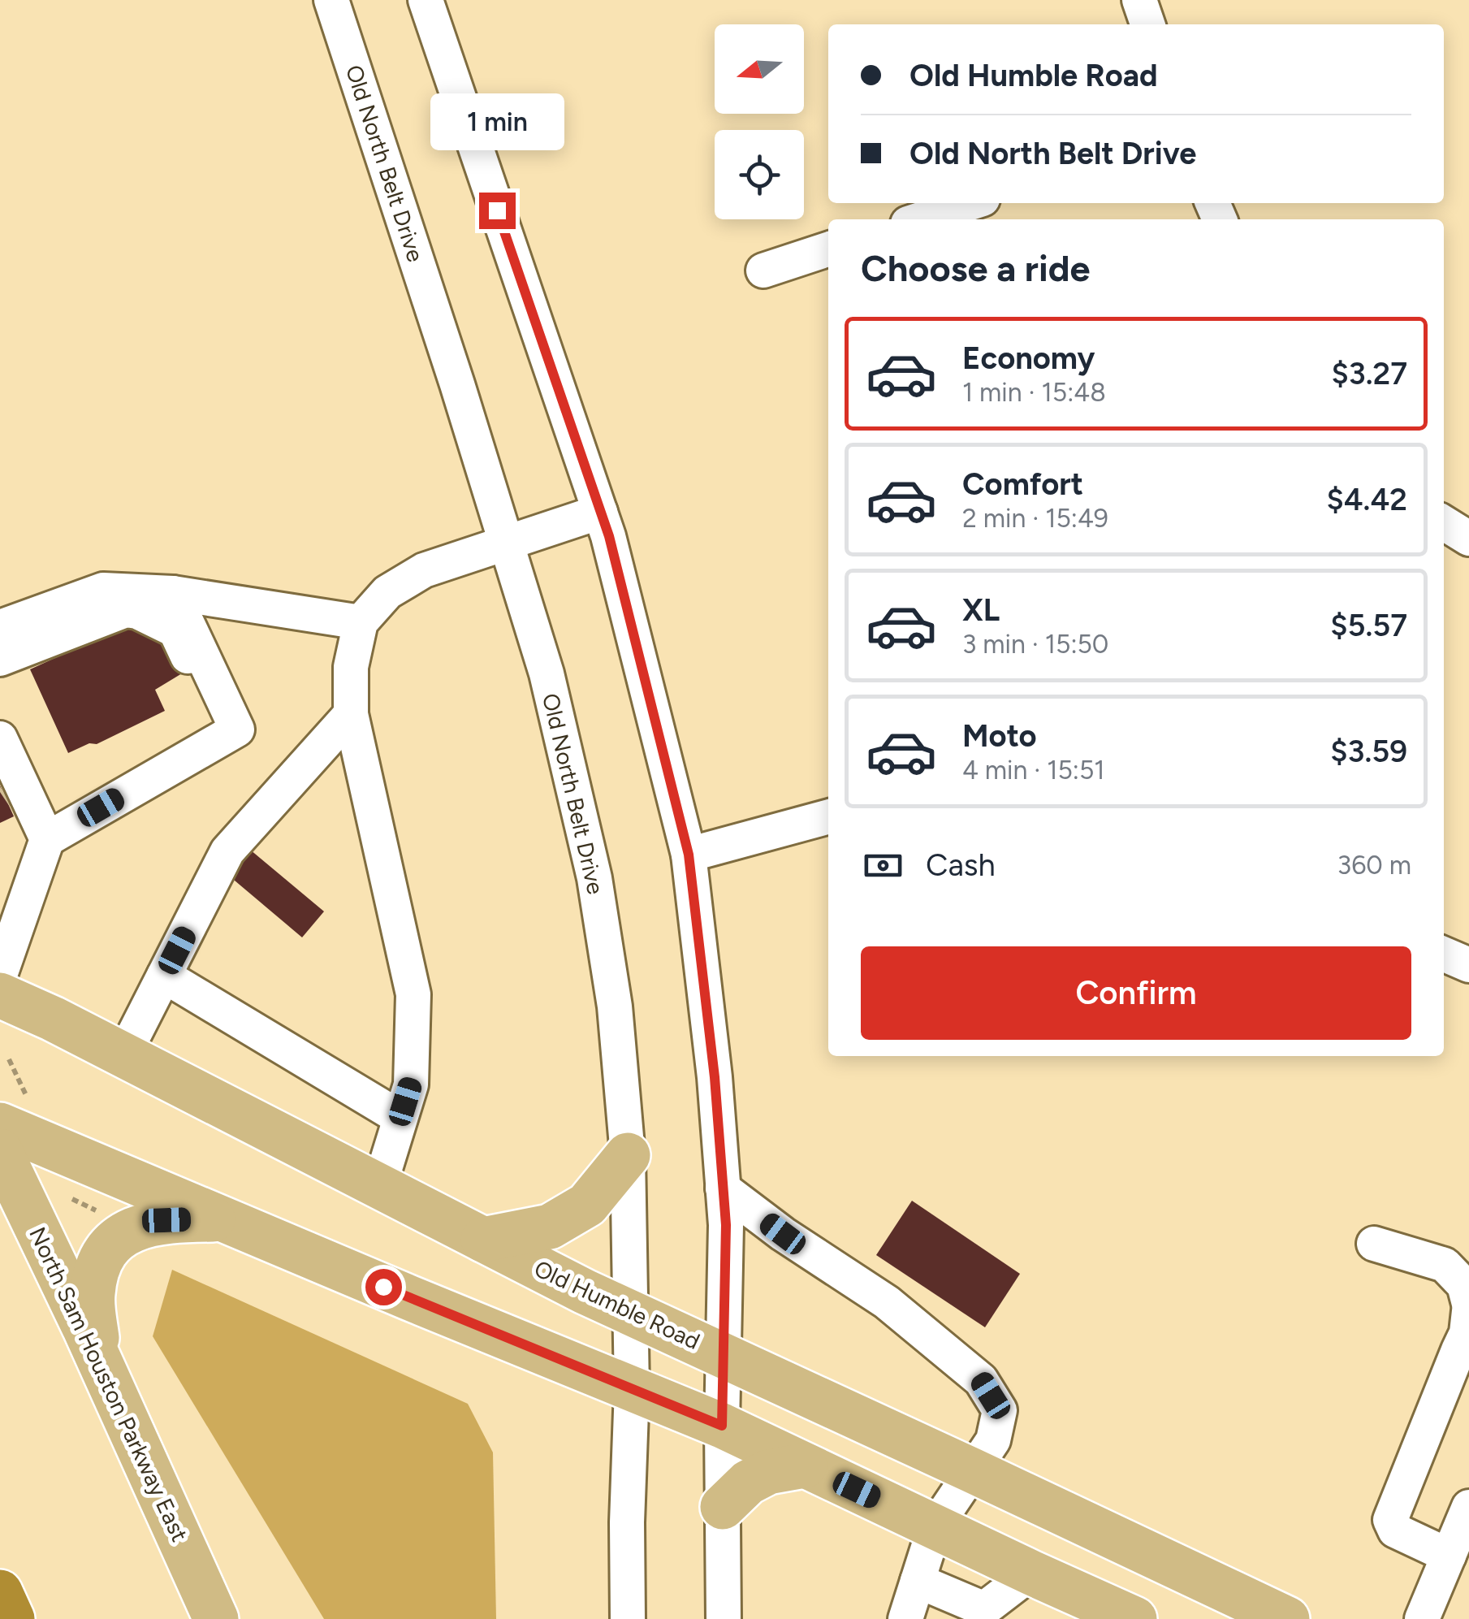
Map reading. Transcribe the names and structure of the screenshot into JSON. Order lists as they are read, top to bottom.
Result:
{
  "streets": {
    "main road": ["Old Humble Road", "North Sam Houston Parkway East"],
    "street": ["Old North Belt Drive"]
  },
  "crossings": [
    ["Old North Belt Drive", "Old Humble Road"]
  ],
  "north": "left",
  "page": {
    "banner": ["Old Humble Road", "Old North Belt Drive"],
    "bubble": "1 min",
    "heading": "Choose a ride",
    "list": [
      {
        "name": "Economy",
        "note": "1 min · 15:48",
        "value": "$3.27"
      },
      {
        "name": "Comfort",
        "note": "2 min · 15:49",
        "value": "$4.42"
      },
      {
        "name": "XL",
        "note": "3 min · 15:50",
        "value": "$5.57"
      },
      {
        "name": "Moto",
        "note": "4 min · 15:51",
        "value": "$3.59"
      }
    ],
    "pay": ["Cash", "360 m"],
    "buttons": "Confirm"
  }
}
